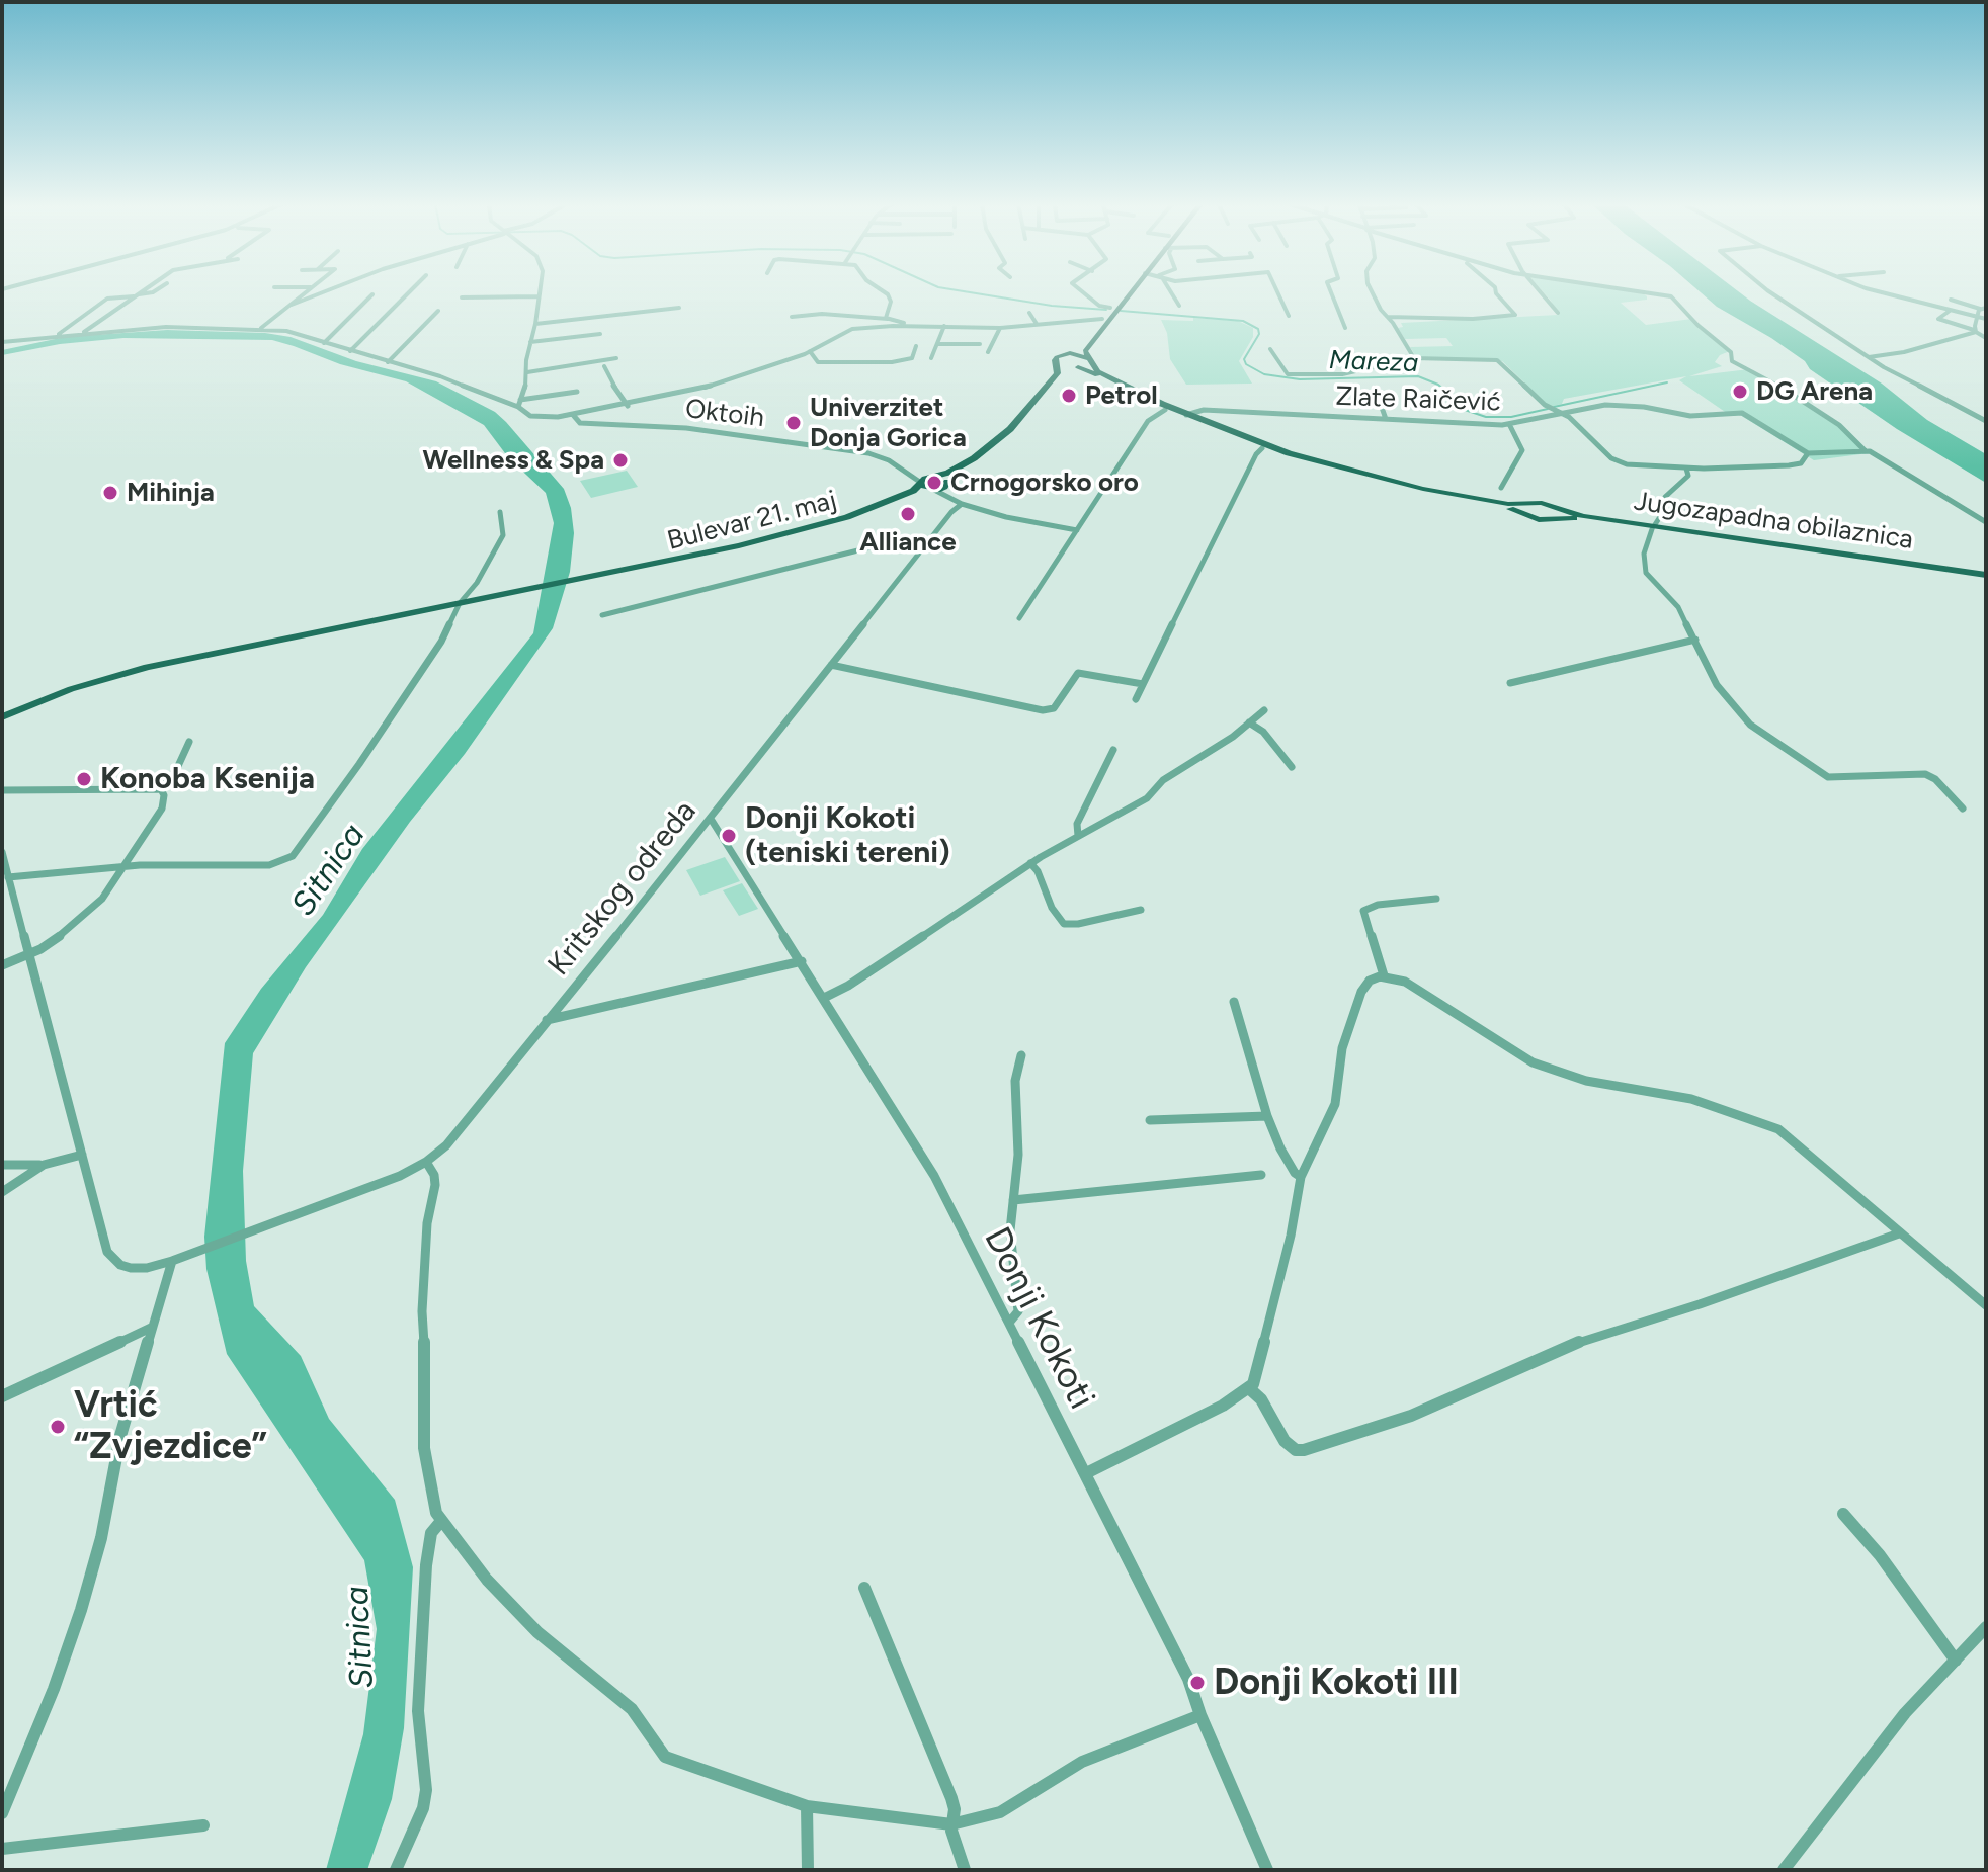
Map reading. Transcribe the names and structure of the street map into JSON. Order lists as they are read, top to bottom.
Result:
{
  "streets": {
    "main road": ["Bulevar 21. maj", "Jugozapadna obilaznica"],
    "street": [
      "Zlate Raičević",
      "Oktoih",
      "Kritskog odreda",
      "Donji Kokoti"
    ]
  },
  "crossings": [
    ["Oktoih", "Bulevar 21. maj"],
    ["Kritskog odreda", "Donji Kokoti"]
  ],
  "water": ["Mareza", "Sitnica"],
  "places": [
    "DG Arena",
    "Petrol",
    "Univerzitet Donja Gorica",
    "Wellness & Spa",
    "Crnogorsko oro",
    "Mihinja",
    "Alliance",
    "Konoba Ksenija",
    "Donji Kokoti (teniski tereni)",
    "Vrtić “Zvjezdice”",
    "Donji Kokoti III"
  ]
}
